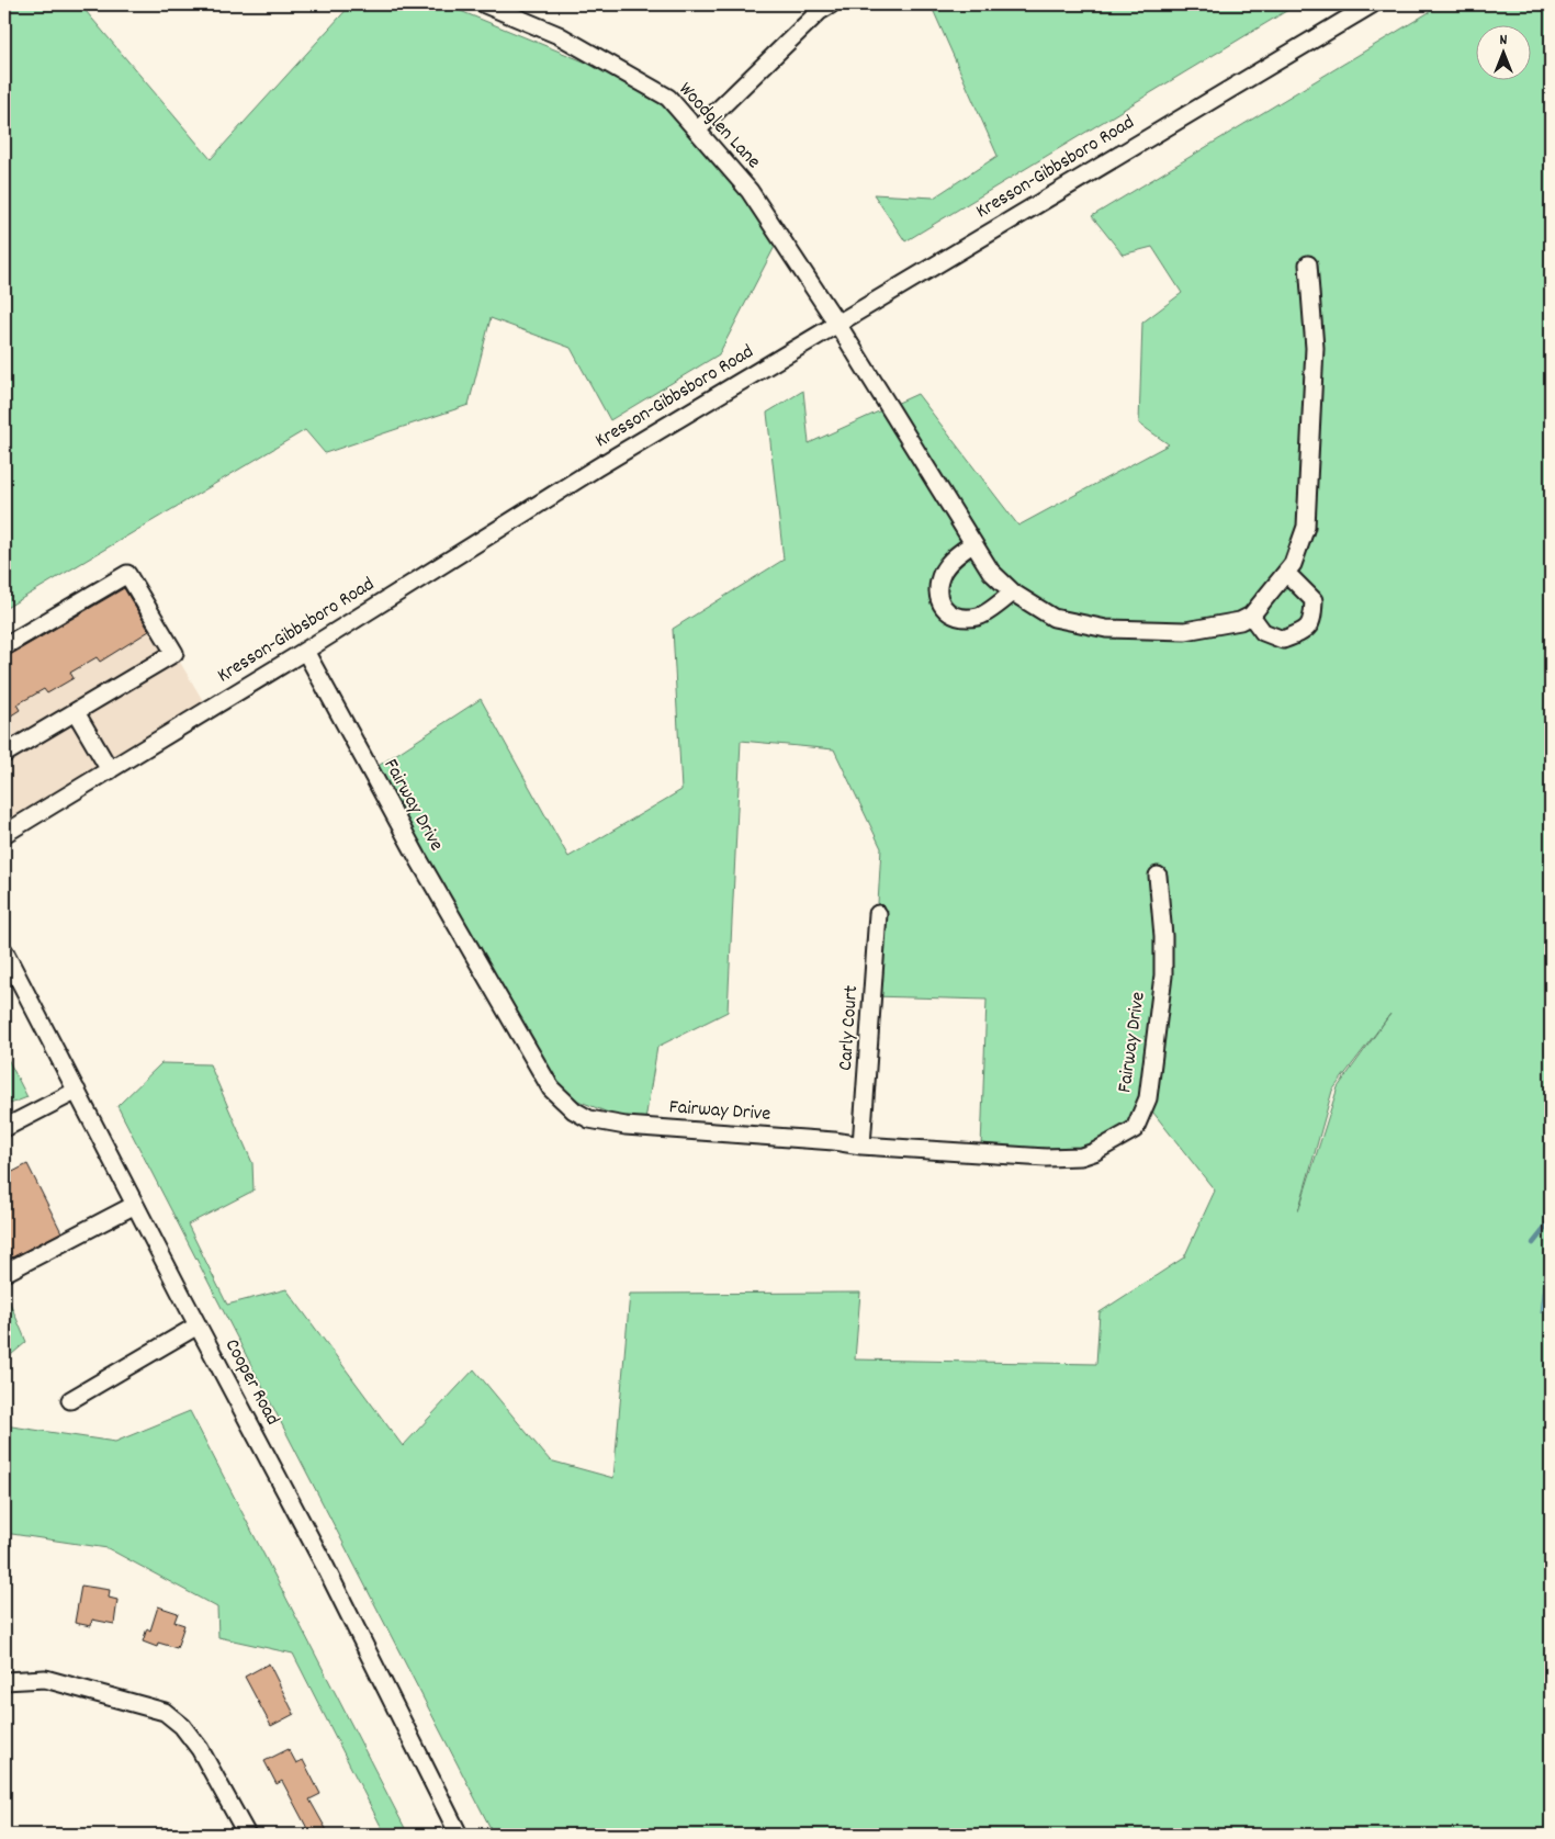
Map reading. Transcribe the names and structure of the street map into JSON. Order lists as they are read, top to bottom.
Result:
{
  "streets": {
    "street": [
      "Woodglen Lane",
      "Kresson-Gibbsboro Road",
      "Fairway Drive",
      "Carly Court",
      "Cooper Road"
    ]
  },
  "crossings": [
    ["Woodglen Lane", "Kresson-Gibbsboro Road"],
    ["Kresson-Gibbsboro Road", "Fairway Drive"],
    ["Fairway Drive", "Carly Court"]
  ],
  "north": "top"
}
